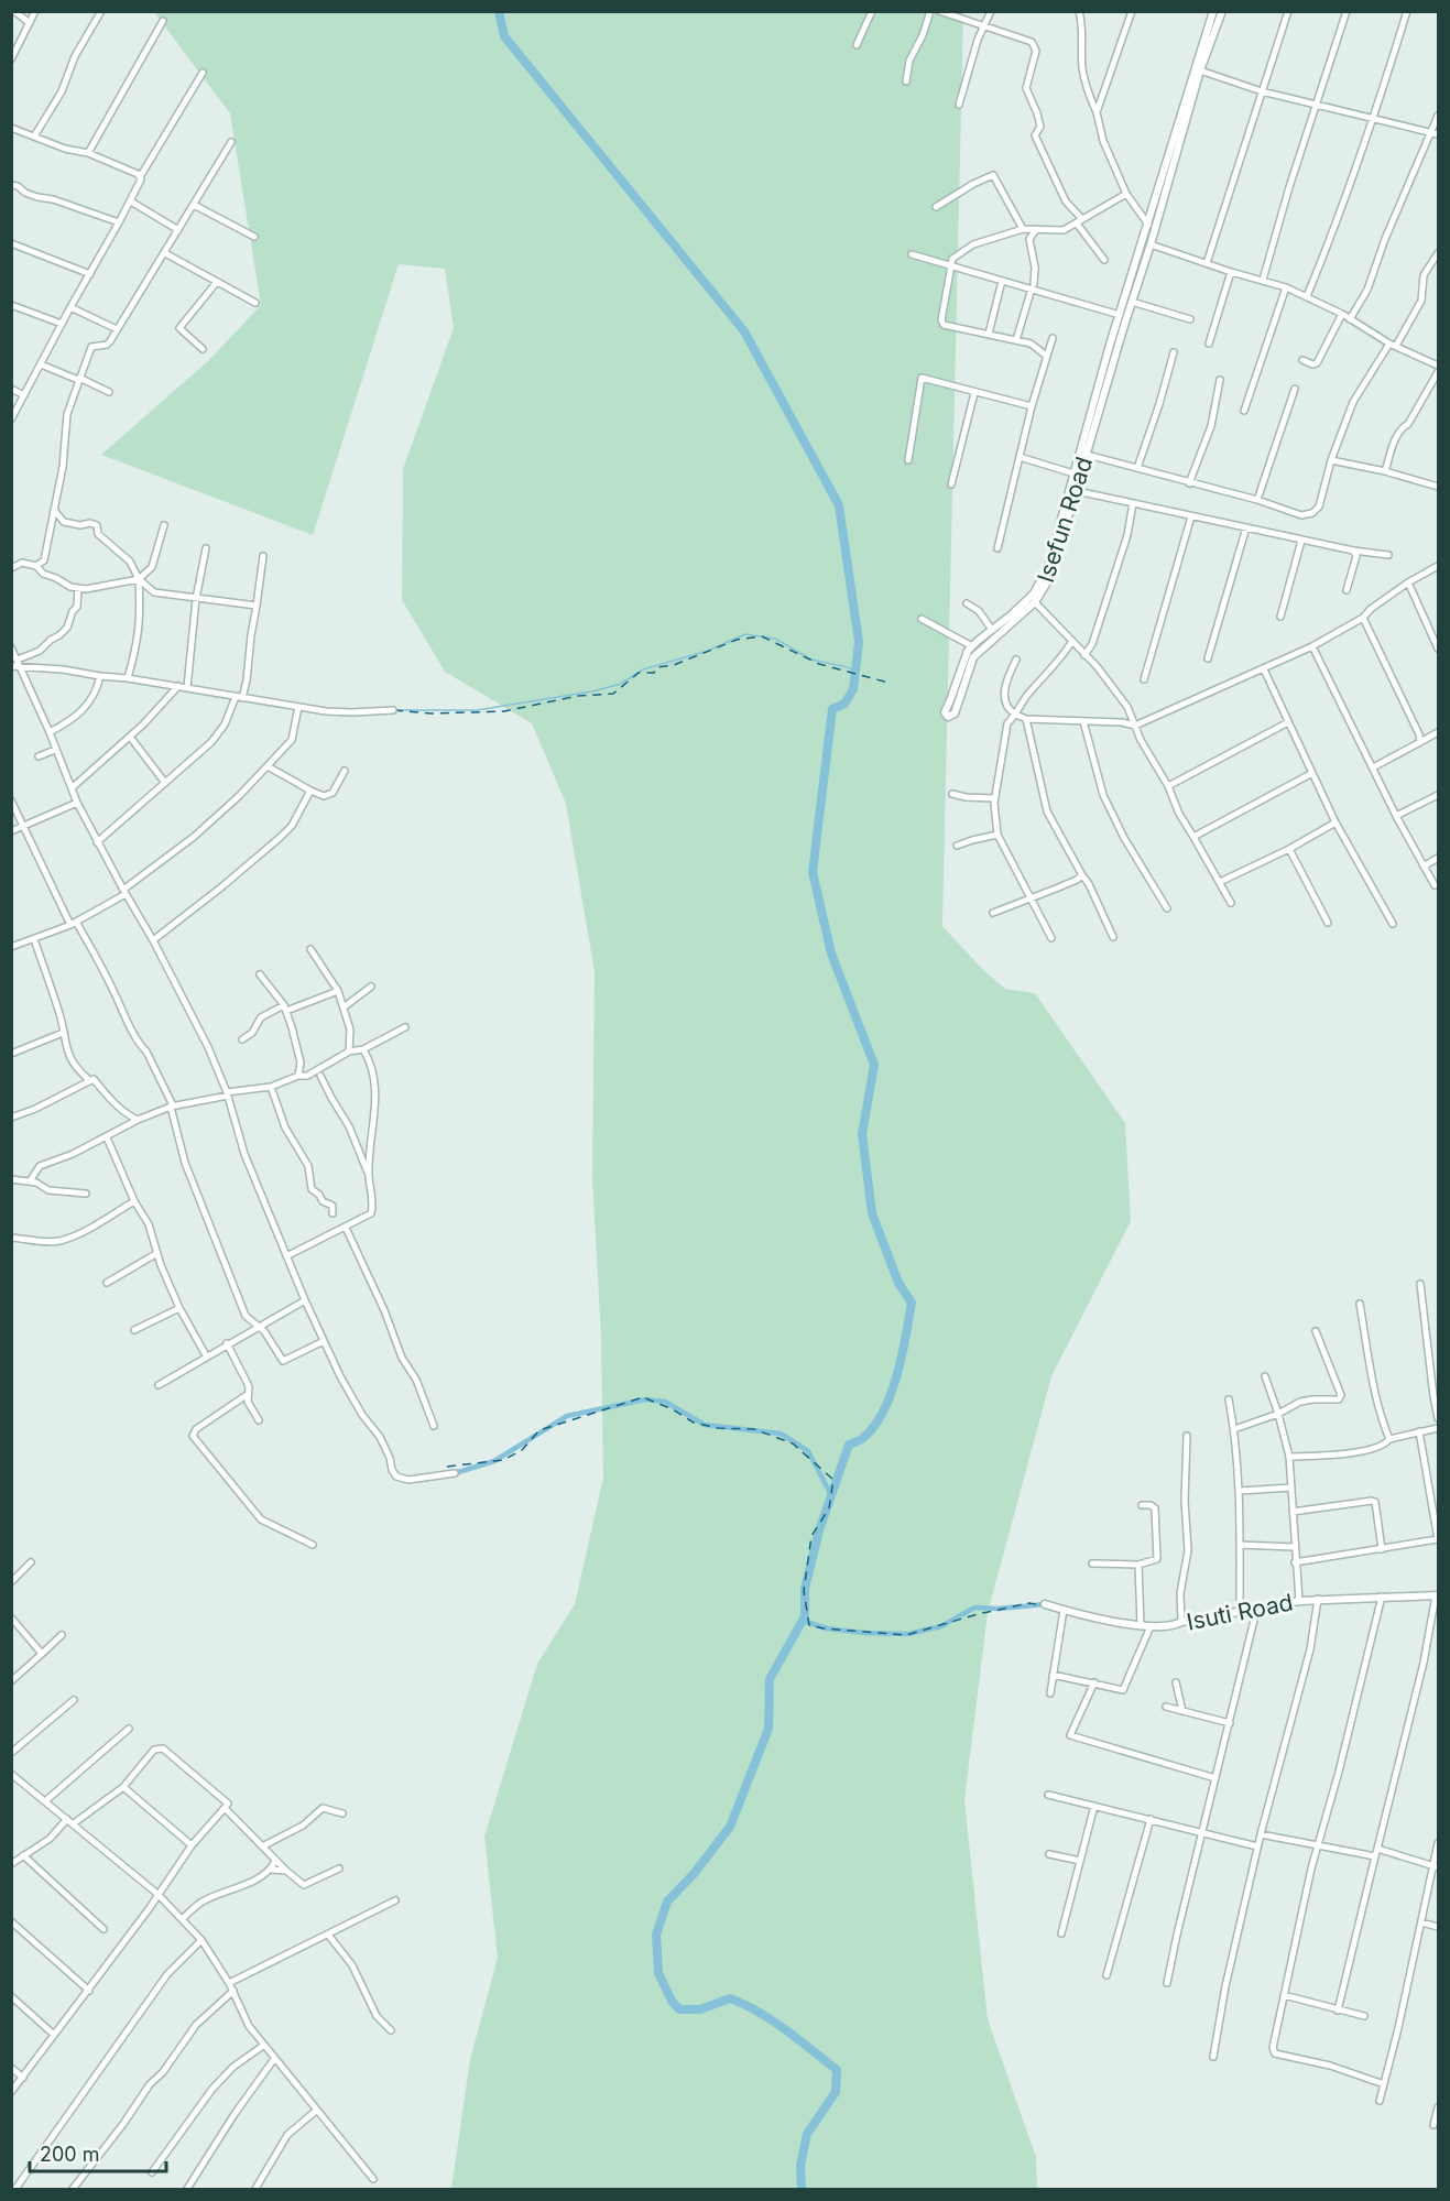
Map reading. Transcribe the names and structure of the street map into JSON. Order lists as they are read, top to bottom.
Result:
{
  "streets": {
    "street": ["Isefun Road", "Isuti Road"]
  },
  "scale_bar": "200 m"
}
